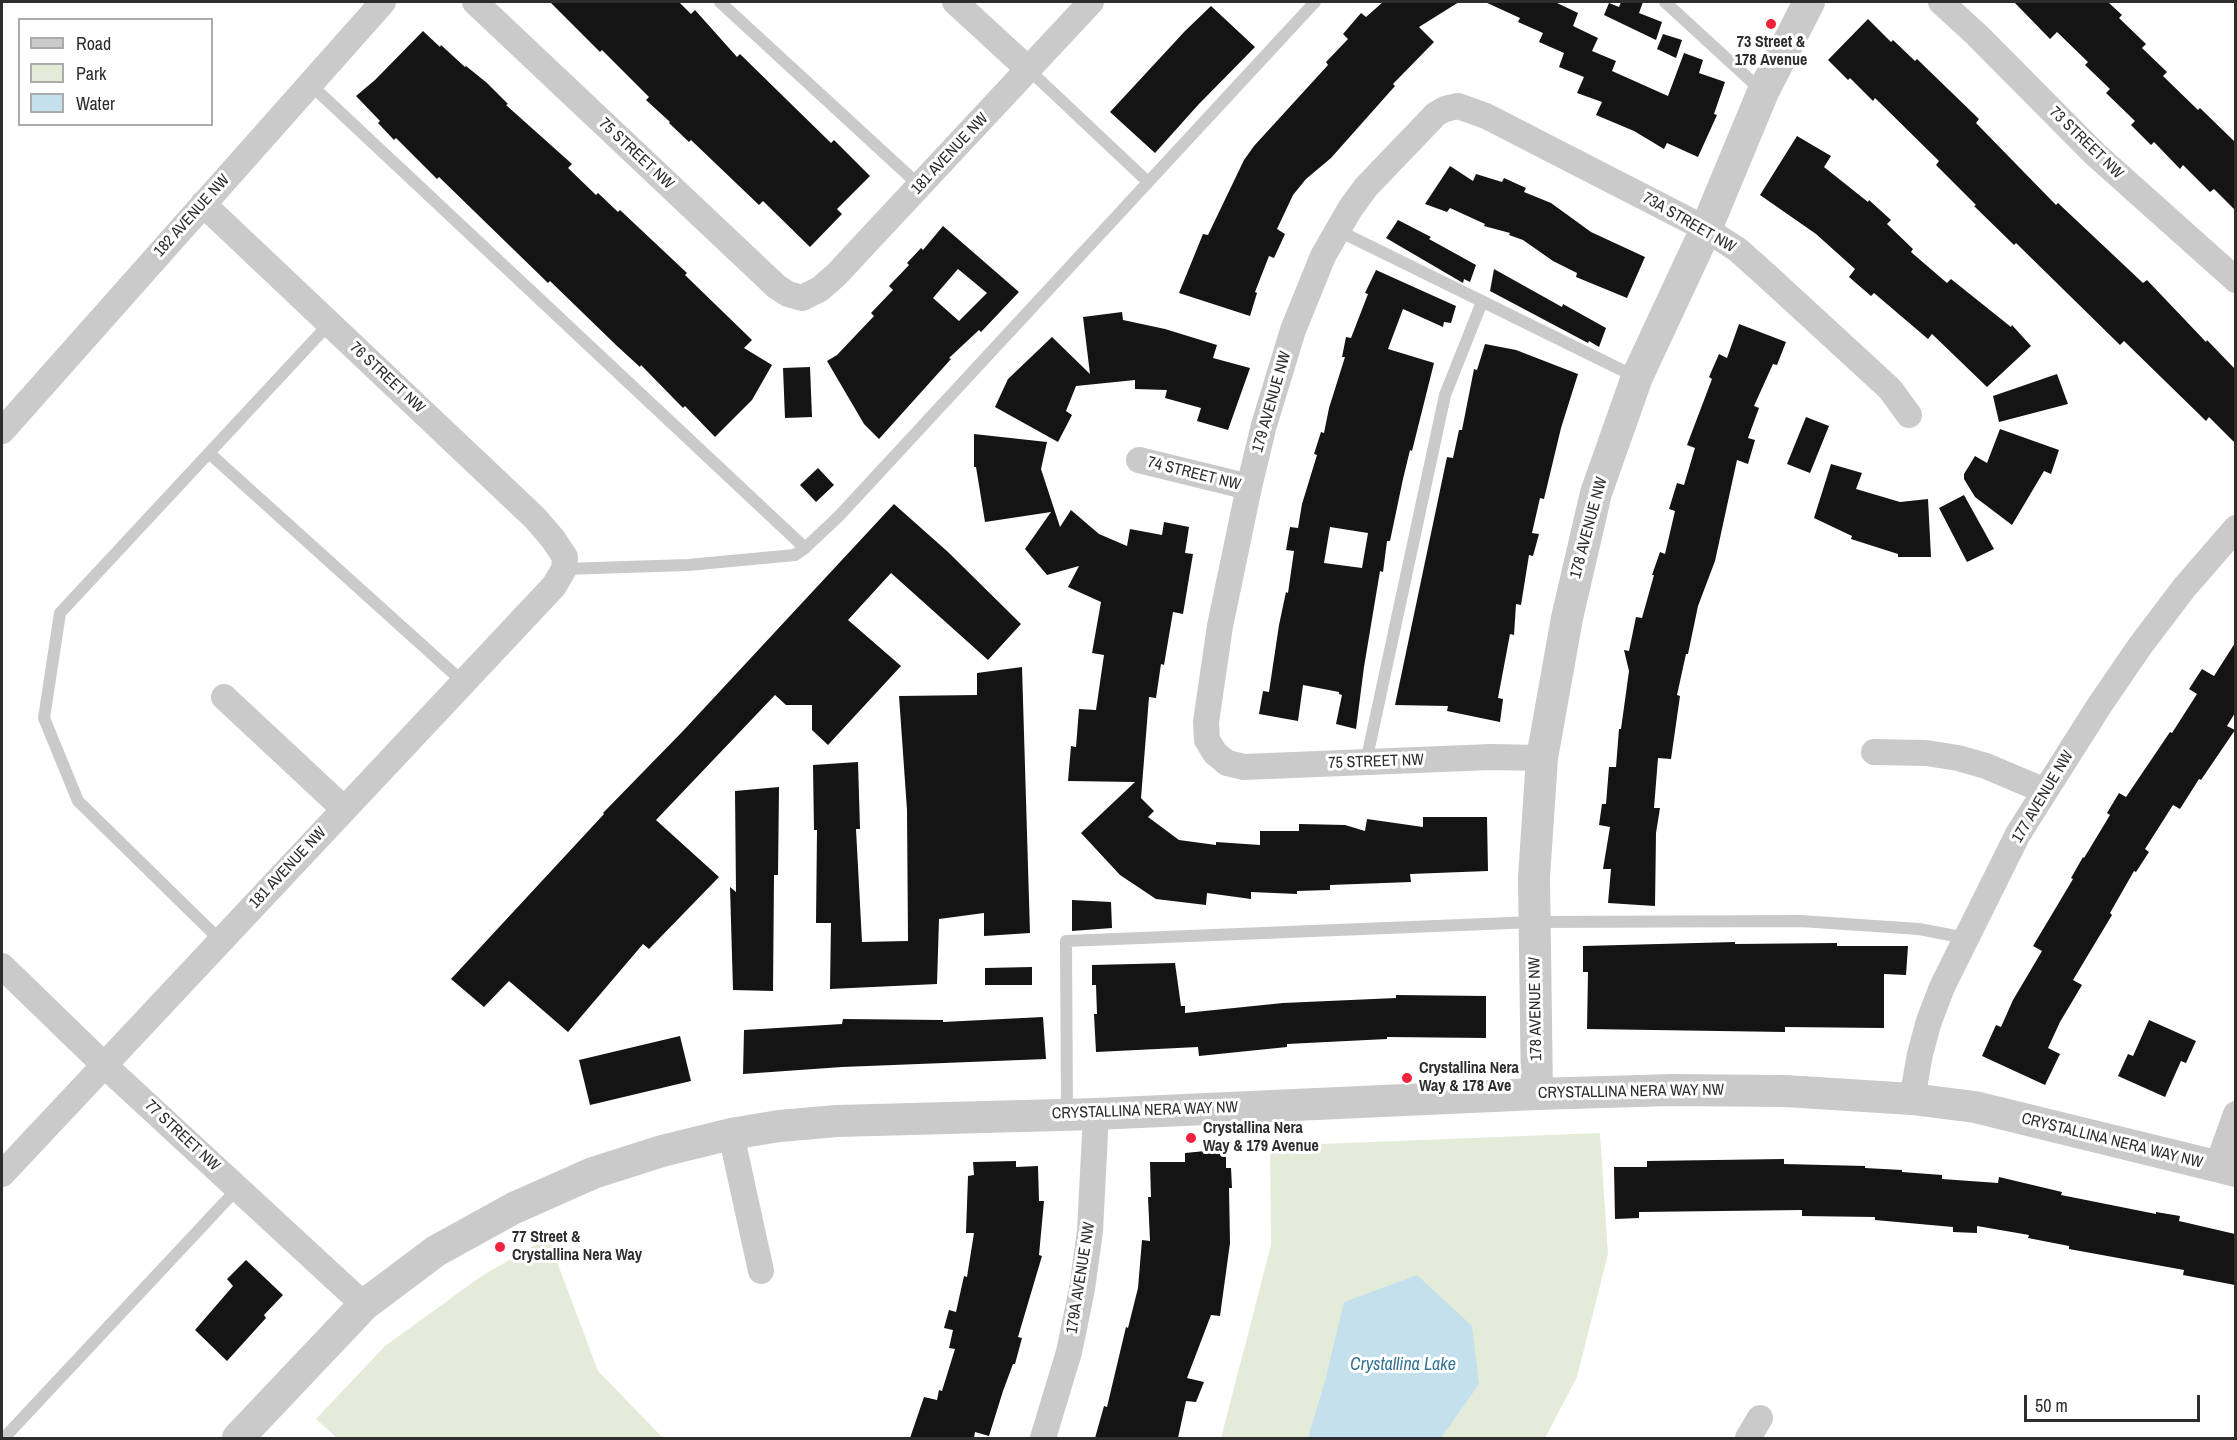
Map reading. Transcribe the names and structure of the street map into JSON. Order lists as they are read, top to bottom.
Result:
{
  "streets": {
    "street": [
      "73 STREET NW",
      "75 STREET NW",
      "181 AVENUE NW",
      "182 AVENUE NW",
      "73A STREET NW",
      "76 STREET NW",
      "179 AVENUE NW",
      "74 STREET NW",
      "178 AVENUE NW",
      "177 AVENUE NW",
      "CRYSTALLINA NERA WAY NW",
      "77 STREET NW",
      "179A AVENUE NW"
    ]
  },
  "crossings": [
    ["75 STREET NW", "181 AVENUE NW"],
    ["75 STREET NW", "179 AVENUE NW"],
    ["75 STREET NW", "178 AVENUE NW"],
    ["181 AVENUE NW", "76 STREET NW"],
    ["181 AVENUE NW", "77 STREET NW"],
    ["182 AVENUE NW", "76 STREET NW"],
    ["73A STREET NW", "179 AVENUE NW"],
    ["73A STREET NW", "178 AVENUE NW"],
    ["179 AVENUE NW", "74 STREET NW"],
    ["178 AVENUE NW", "CRYSTALLINA NERA WAY NW"],
    ["177 AVENUE NW", "CRYSTALLINA NERA WAY NW"],
    ["CRYSTALLINA NERA WAY NW", "77 STREET NW"],
    ["CRYSTALLINA NERA WAY NW", "179A AVENUE NW"]
  ],
  "water": ["Crystallina Lake"],
  "places": [
    "73 Street & 178 Avenue",
    "Crystallina Nera Way & 178 Ave",
    "Crystallina Nera Way & 179 Avenue",
    "77 Street & Crystallina Nera Way"
  ],
  "legend": ["Road", "Park", "Water"],
  "scale_bar": "50 m"
}
